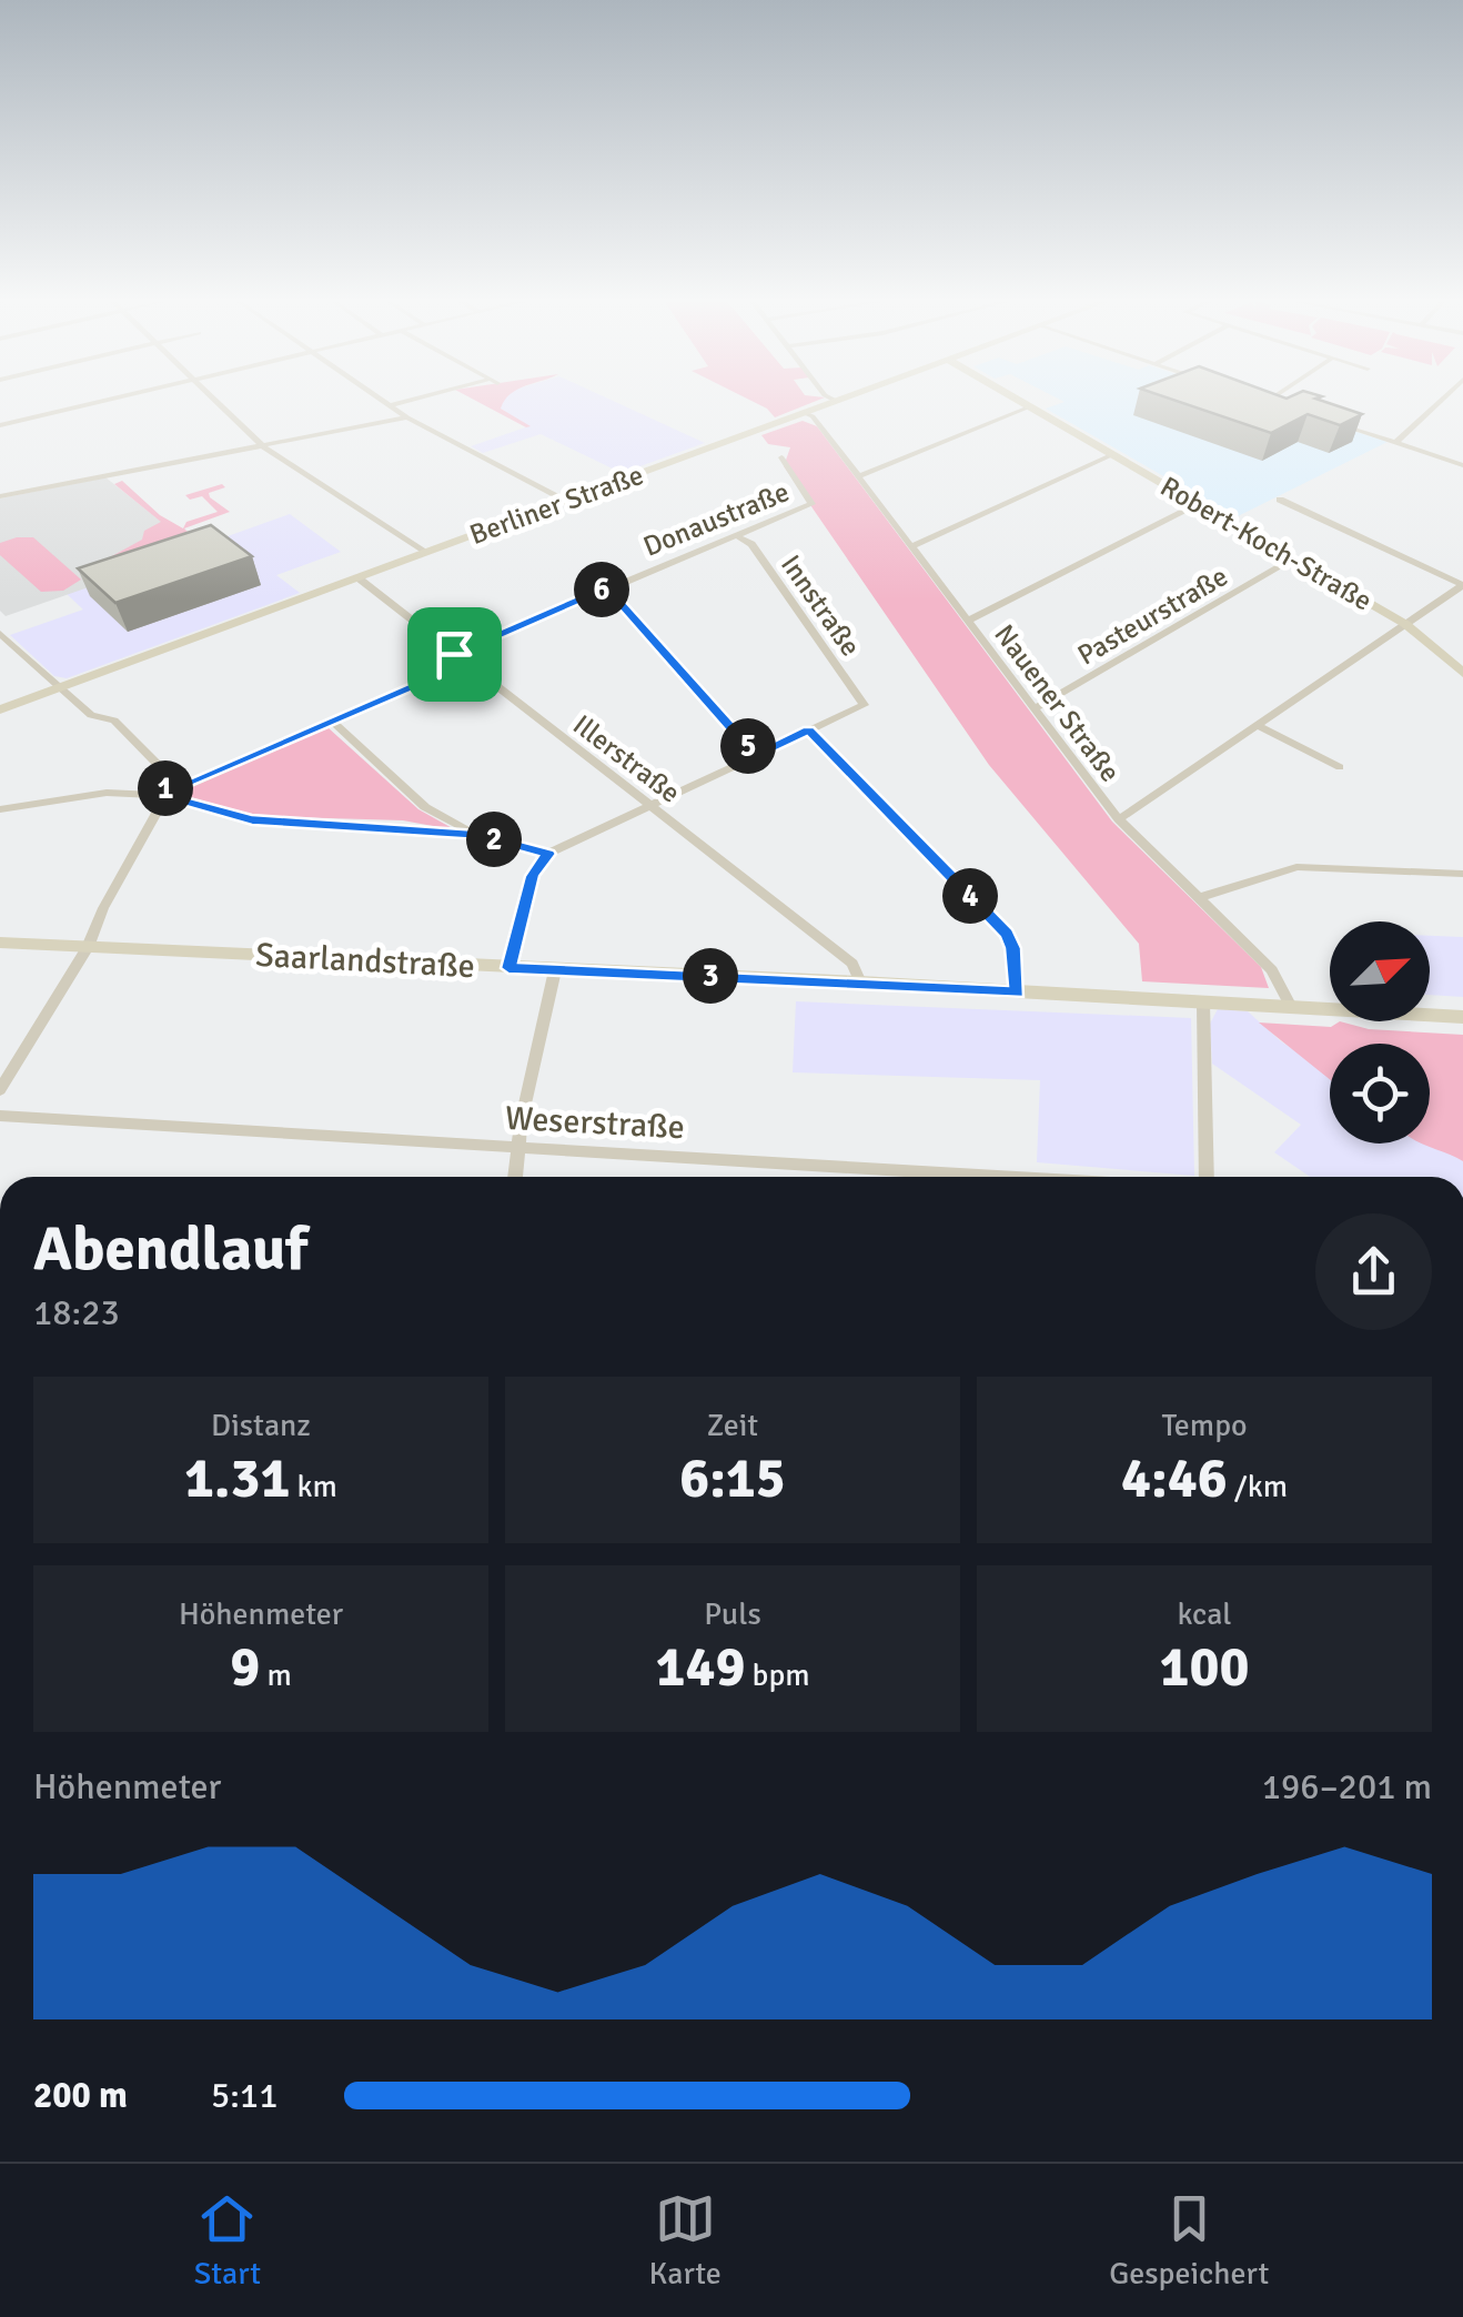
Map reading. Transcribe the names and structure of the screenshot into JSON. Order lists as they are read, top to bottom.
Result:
{
  "streets": {
    "street": [
      "Berliner Straße",
      "Donaustraße",
      "Robert-Koch-Straße",
      "Innstraße",
      "Pasteurstraße",
      "Nauener Straße",
      "Illerstraße",
      "Saarlandstraße",
      "Weserstraße"
    ]
  },
  "crossings": [
    ["Berliner Straße", "Nauener Straße"],
    ["Berliner Straße", "Illerstraße"],
    ["Donaustraße", "Innstraße"],
    ["Donaustraße", "Illerstraße"],
    ["Robert-Koch-Straße", "Pasteurstraße"],
    ["Pasteurstraße", "Nauener Straße"],
    ["Nauener Straße", "Saarlandstraße"],
    ["Illerstraße", "Saarlandstraße"]
  ],
  "north": "top right",
  "page": {
    "pins": [
      "6",
      "5",
      "1",
      "2",
      "4",
      "3"
    ],
    "heading": ["Abendlauf", "18:23"],
    "stats": [
      ["Distanz", "1.31 km"],
      ["Zeit", "6:15"],
      ["Tempo", "4:46 /km"],
      ["Höhenmeter", "9 m"],
      ["Puls", "149 bpm"],
      ["kcal", "100"]
    ],
    "chart": ["Höhenmeter", "196–201 m"],
    "list": [
      {
        "name": "200 m",
        "note": "5:11"
      }
    ],
    "tabs": ["Start", "Karte", "Gespeichert"]
  }
}
